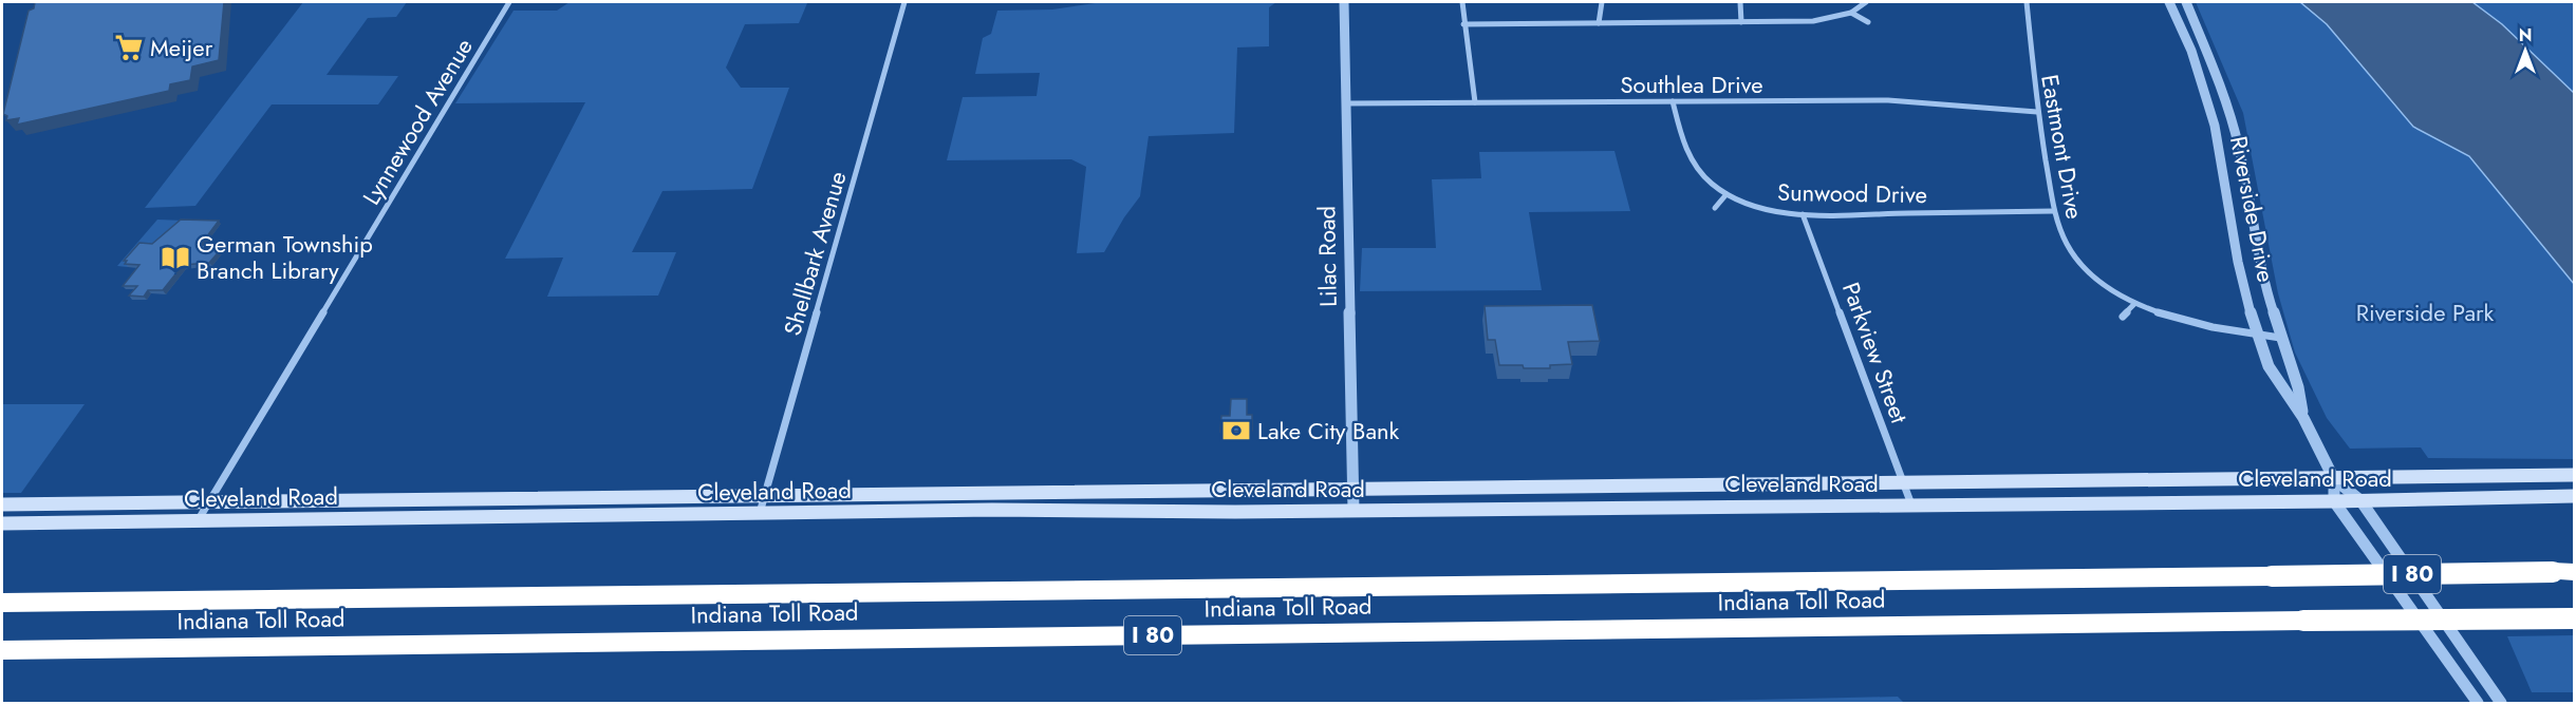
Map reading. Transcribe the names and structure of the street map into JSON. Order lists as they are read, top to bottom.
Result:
{
  "streets": {
    "highway": ["I 80", "Indiana Toll Road"],
    "main road": ["Cleveland Road"],
    "street": [
      "Southlea Drive",
      "Lynnewood Avenue",
      "Eastmont Drive",
      "Sunwood Drive",
      "Riverside Drive",
      "Shellbark Avenue",
      "Lilac Road",
      "Parkview Street"
    ]
  },
  "crossings": [
    ["Southlea Drive", "Eastmont Drive"],
    ["Southlea Drive", "Sunwood Drive"],
    ["Southlea Drive", "Lilac Road"],
    ["Lynnewood Avenue", "Cleveland Road"],
    ["Eastmont Drive", "Sunwood Drive"],
    ["Eastmont Drive", "Riverside Drive"],
    ["Sunwood Drive", "Parkview Street"],
    ["Riverside Drive", "Cleveland Road"],
    ["Shellbark Avenue", "Cleveland Road"],
    ["Lilac Road", "Cleveland Road"],
    ["Parkview Street", "Cleveland Road"]
  ],
  "parks": ["Riverside Park"],
  "places": {
    "supermarket": ["Meijer"],
    "library": ["German Township Branch Library"],
    "bank": ["Lake City Bank"]
  },
  "north": "top"
}
